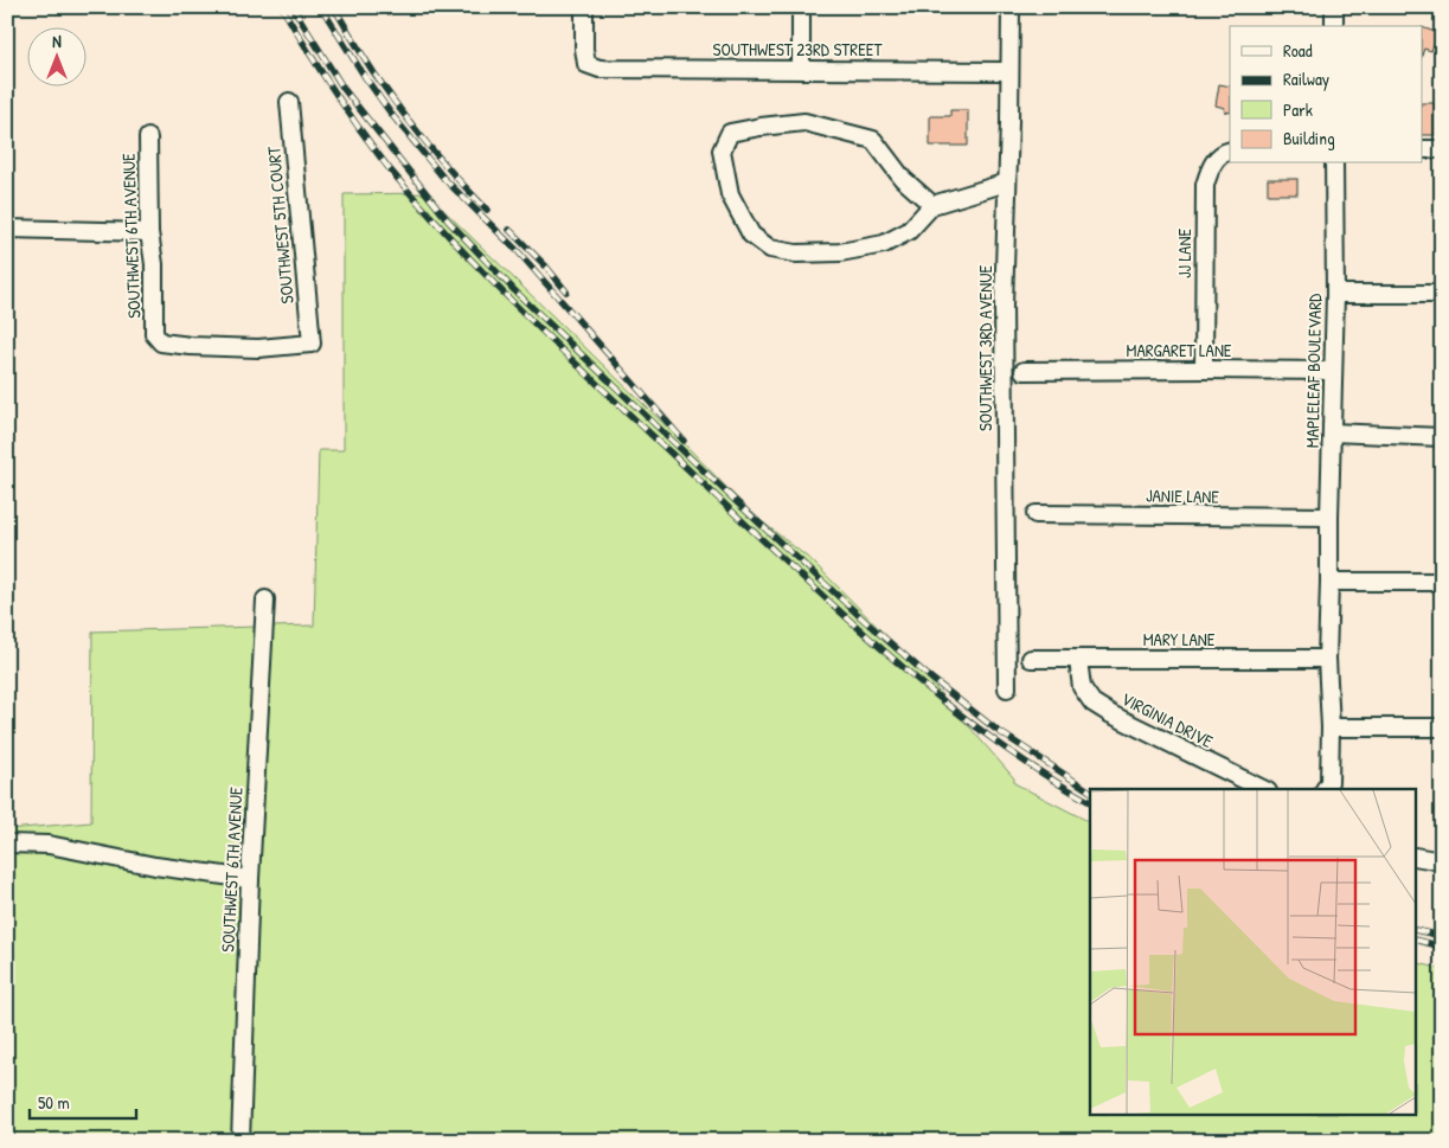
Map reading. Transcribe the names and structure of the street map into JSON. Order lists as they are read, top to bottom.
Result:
{
  "streets": {
    "street": [
      "SOUTHWEST 23RD STREET",
      "SOUTHWEST 5TH COURT",
      "SOUTHWEST 6TH AVENUE",
      "JJ LANE",
      "SOUTHWEST 3RD AVENUE",
      "MARGARET LANE",
      "MAPLELEAF BOULEVARD",
      "JANIE LANE",
      "MARY LANE",
      "VIRGINIA DRIVE"
    ]
  },
  "crossings": [
    ["SOUTHWEST 23RD STREET", "SOUTHWEST 3RD AVENUE"],
    ["SOUTHWEST 5TH COURT", "SOUTHWEST 6TH AVENUE"],
    ["JJ LANE", "MARGARET LANE"],
    ["MARGARET LANE", "MAPLELEAF BOULEVARD"],
    ["MAPLELEAF BOULEVARD", "JANIE LANE"],
    ["MAPLELEAF BOULEVARD", "MARY LANE"],
    ["MARY LANE", "VIRGINIA DRIVE"]
  ],
  "legend": [
    "Road",
    "Railway",
    "Park",
    "Building"
  ],
  "scale_bar": "50 m",
  "north": "top"
}
